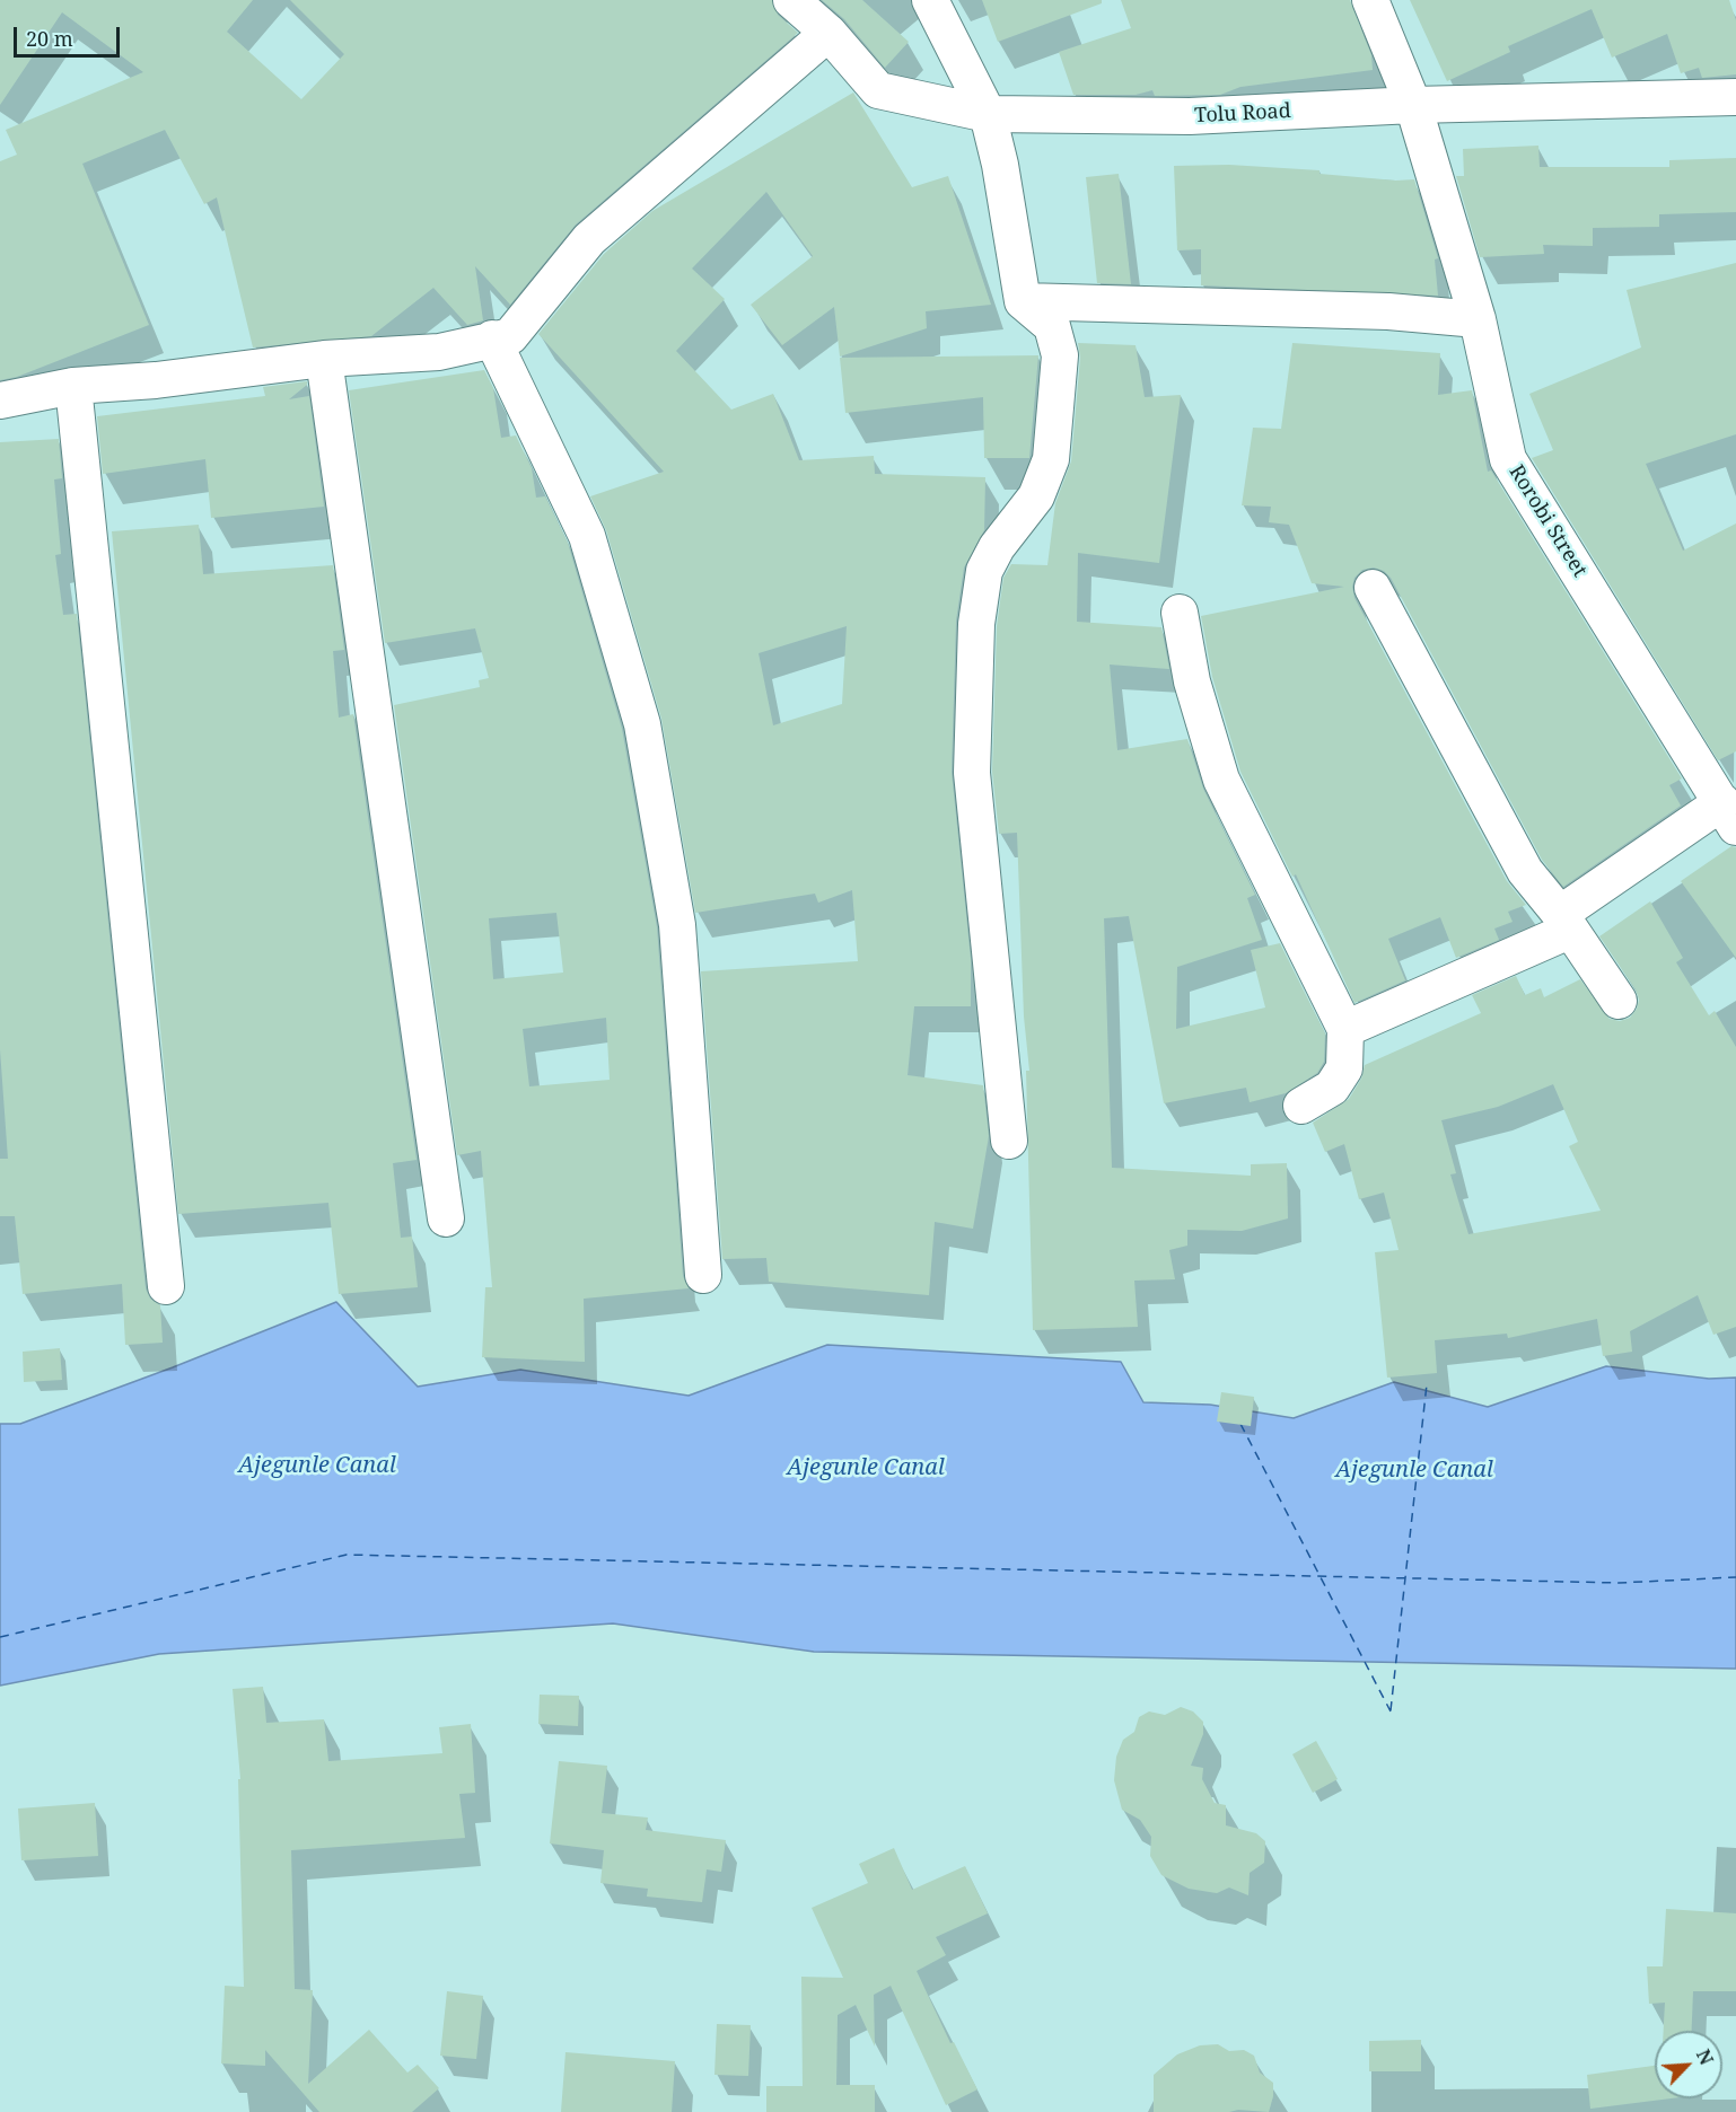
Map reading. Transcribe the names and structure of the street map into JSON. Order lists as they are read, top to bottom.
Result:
{
  "streets": {
    "street": ["Tolu Road", "Rorobi Street"]
  },
  "crossings": [
    ["Tolu Road", "Rorobi Street"]
  ],
  "water": ["Ajegunle Canal"],
  "scale_bar": "20 m",
  "north": "top right"
}
